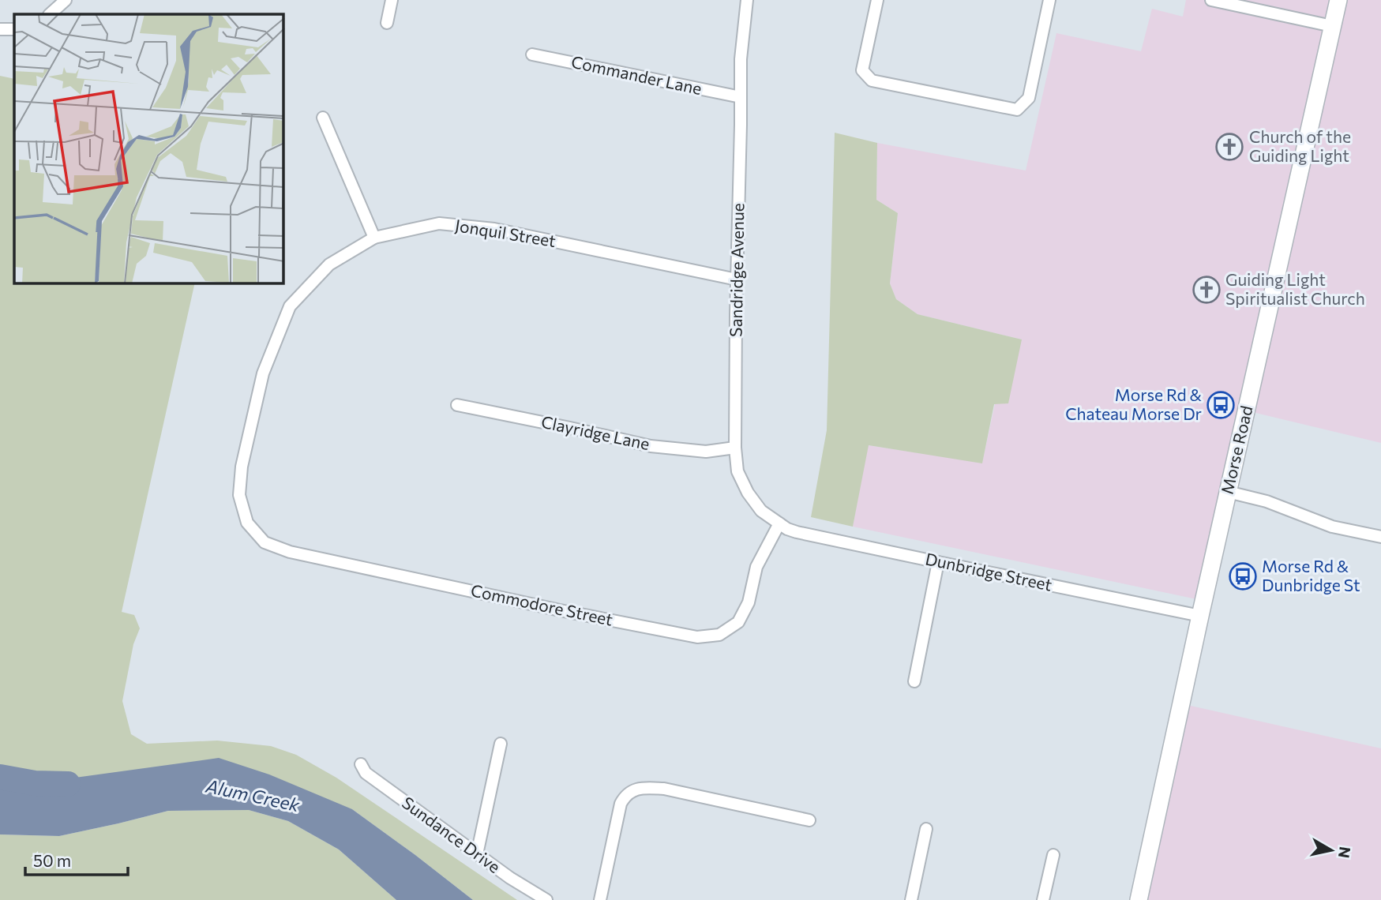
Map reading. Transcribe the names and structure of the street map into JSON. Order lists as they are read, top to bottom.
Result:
{
  "streets": {
    "main road": ["Morse Road"],
    "street": [
      "Commander Lane",
      "Jonquil Street",
      "Sandridge Avenue",
      "Clayridge Lane",
      "Dunbridge Street",
      "Commodore Street",
      "Sundance Drive"
    ]
  },
  "crossings": [
    ["Commander Lane", "Sandridge Avenue"],
    ["Jonquil Street", "Sandridge Avenue"],
    ["Jonquil Street", "Commodore Street"],
    ["Sandridge Avenue", "Clayridge Lane"],
    ["Sandridge Avenue", "Dunbridge Street"],
    ["Sandridge Avenue", "Commodore Street"],
    ["Morse Road", "Dunbridge Street"],
    ["Dunbridge Street", "Commodore Street"]
  ],
  "water": ["Alum Creek"],
  "places": {
    "church": ["Church of the Guiding Light", "Guiding Light Spiritualist Church"],
    "bus stop": ["Morse Rd & Chateau Morse Dr", "Morse Rd & Dunbridge St"]
  },
  "scale_bar": "50 m",
  "north": "right"
}
